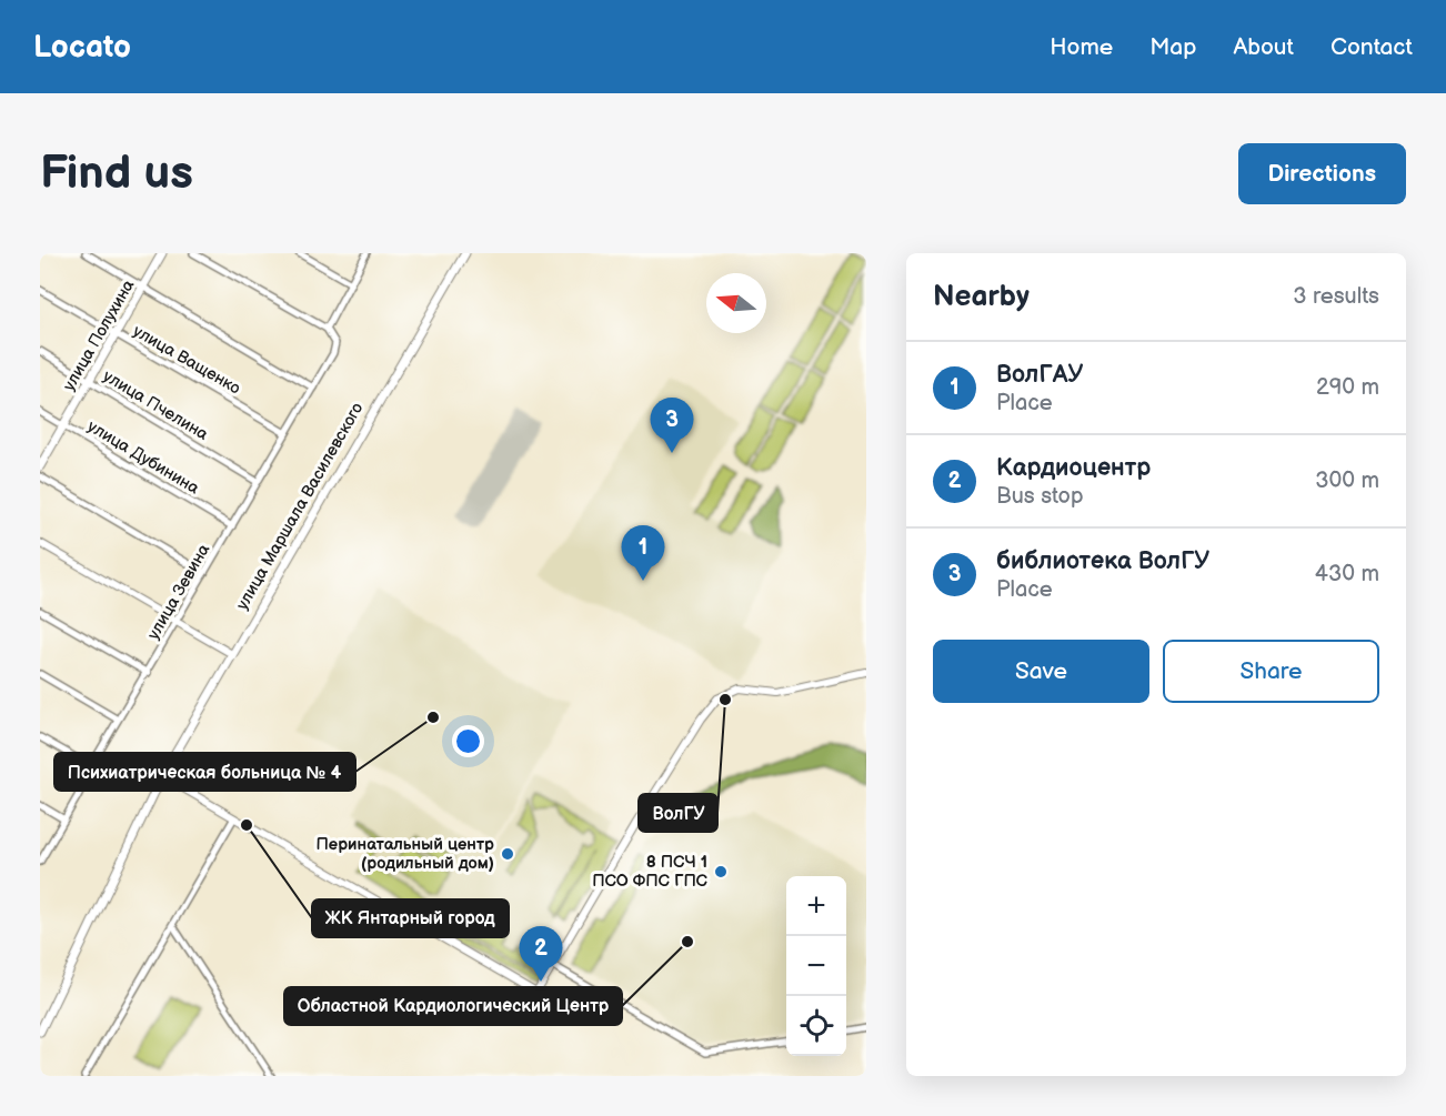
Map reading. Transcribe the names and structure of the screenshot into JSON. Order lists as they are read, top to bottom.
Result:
{
  "streets": {
    "main road": ["улица Полухина", "улица Маршала Василевского"],
    "street": [
      "улица Ващенко",
      "улица Пчелина",
      "улица Дубинина",
      "улица Зевина"
    ]
  },
  "crossings": [
    ["улица Полухина", "улица Ващенко"],
    ["улица Полухина", "улица Пчелина"],
    ["улица Полухина", "улица Дубинина"],
    ["улица Ващенко", "улица Зевина"],
    ["улица Пчелина", "улица Зевина"],
    ["улица Дубинина", "улица Зевина"]
  ],
  "places": [
    "ВолГУ",
    "Психиатрическая больница № 4",
    "ЖК Янтарный город",
    "Перинатальный центр (родильный дом)",
    "8 ПСЧ 1 ПСО ФПС ГПС",
    "Областной Кардиологический Центр"
  ],
  "north": "left",
  "page": {
    "header": "Locato",
    "nav": [
      "Home",
      "Map",
      "About",
      "Contact"
    ],
    "buttons": [
      "Directions",
      ["Save", "Share"]
    ],
    "title": "Find us",
    "heading": ["Nearby", "3 results"],
    "list": [
      {
        "mark": "1",
        "name": "ВолГАУ",
        "note": "Place",
        "value": "290 m"
      },
      {
        "mark": "2",
        "name": "Кардиоцентр",
        "note": "Bus stop",
        "value": "300 m"
      },
      {
        "mark": "3",
        "name": "библиотека ВолГУ",
        "note": "Place",
        "value": "430 m"
      }
    ],
    "pins": ["3", "1", "2"],
    "map_buttons": ["+", "−"]
  }
}
